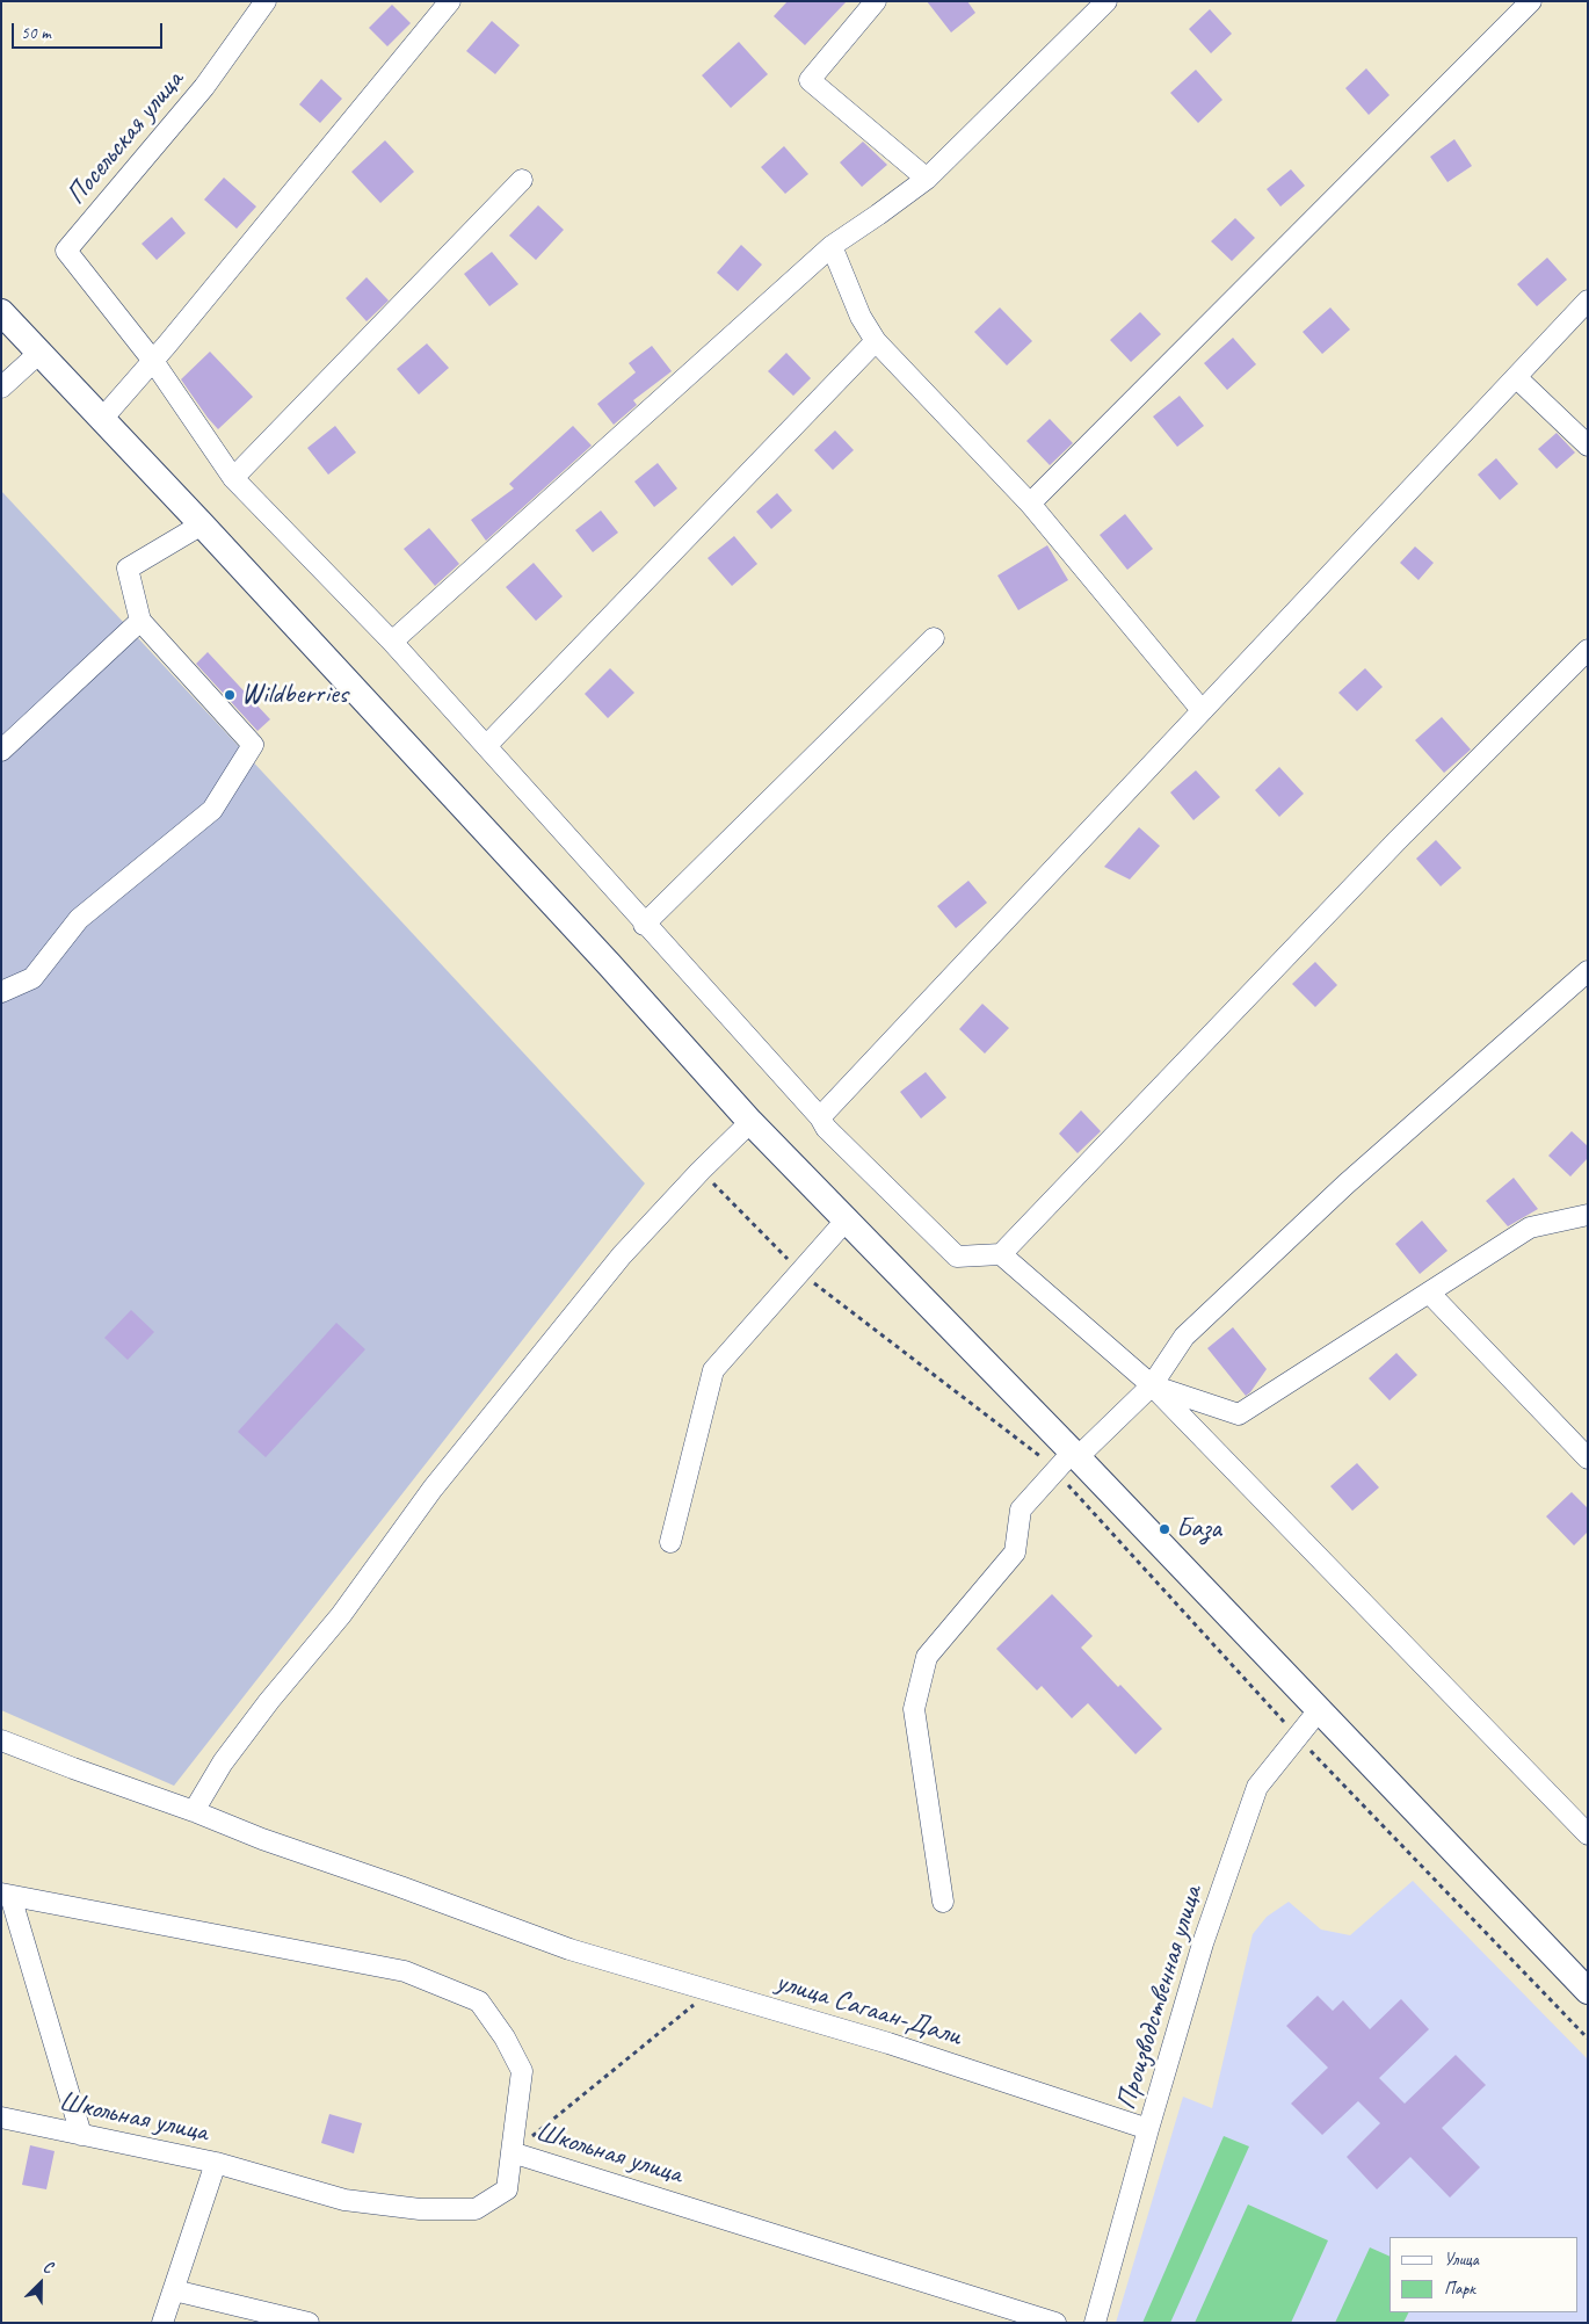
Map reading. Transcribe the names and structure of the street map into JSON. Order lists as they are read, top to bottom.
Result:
{
  "streets": {
    "street": [
      "Посельская улица",
      "Производственная улица",
      "улица Сагаан-Дали",
      "Школьная улица"
    ]
  },
  "crossings": [
    ["Производственная улица", "улица Сагаан-Дали"]
  ],
  "places": ["Wildberries", "База"],
  "legend": ["Улица", "Парк"],
  "scale_bar": "50 m",
  "north": "top right"
}
